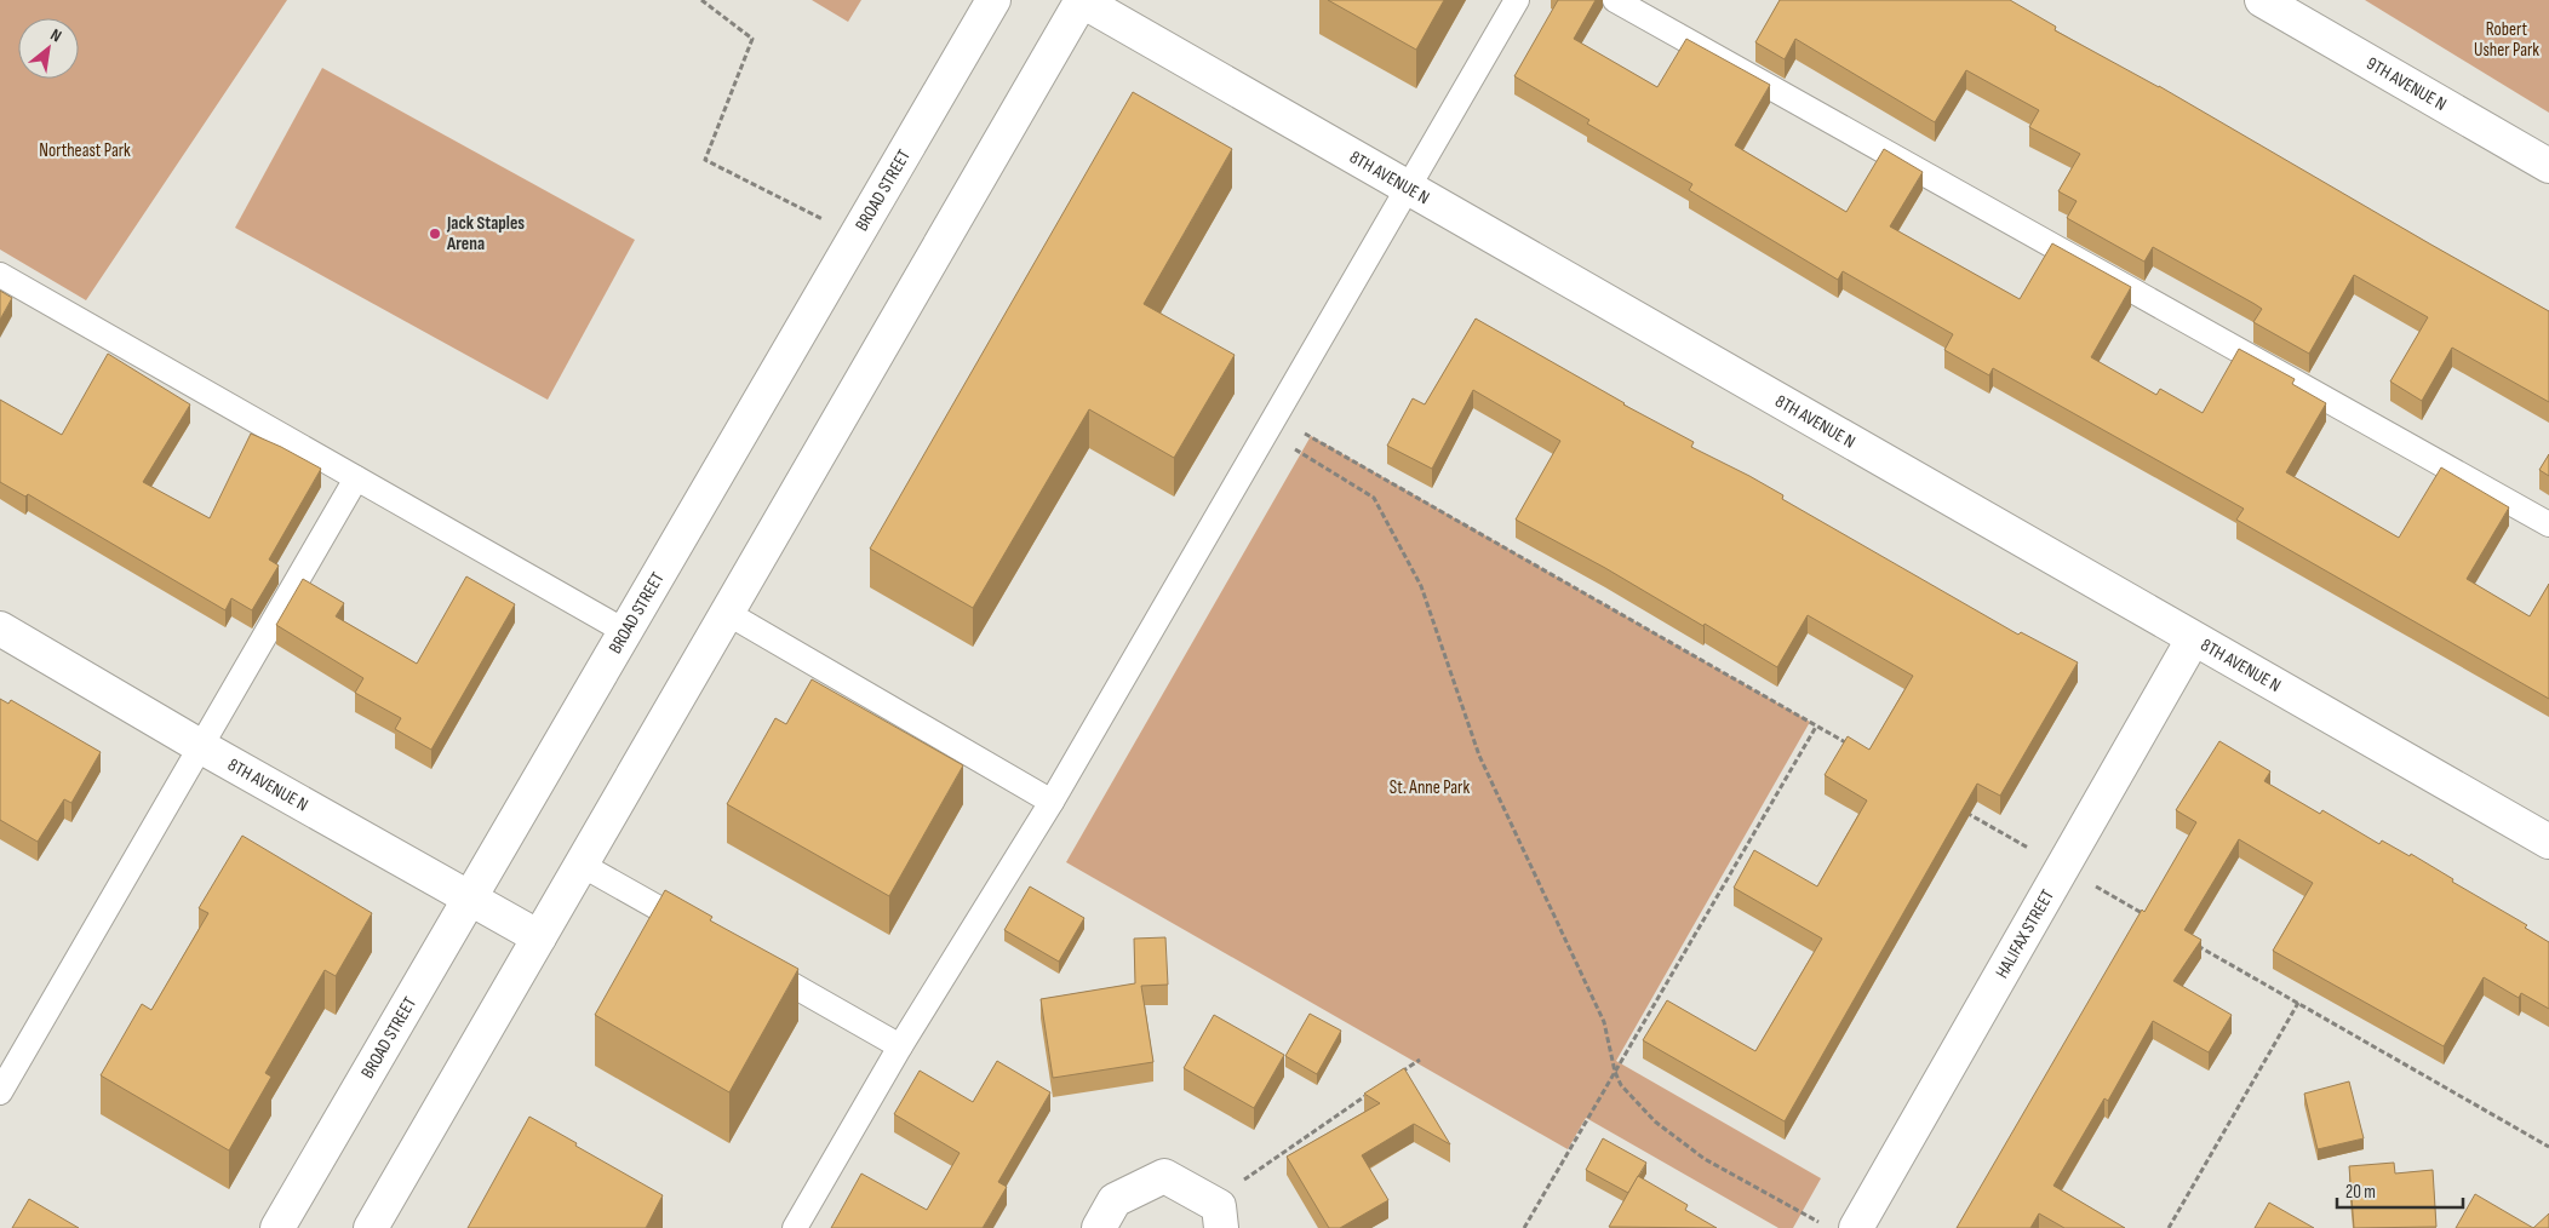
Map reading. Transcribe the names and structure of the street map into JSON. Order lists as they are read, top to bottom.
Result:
{
  "streets": {
    "street": [
      "9TH AVENUE N",
      "8TH AVENUE N",
      "BROAD STREET",
      "HALIFAX STREET"
    ]
  },
  "crossings": [
    ["8TH AVENUE N", "BROAD STREET"],
    ["8TH AVENUE N", "HALIFAX STREET"]
  ],
  "parks": ["Robert Usher Park", "Northeast Park", "St. Anne Park"],
  "places": ["Jack Staples Arena"],
  "scale_bar": "20 m",
  "north": "top right"
}
